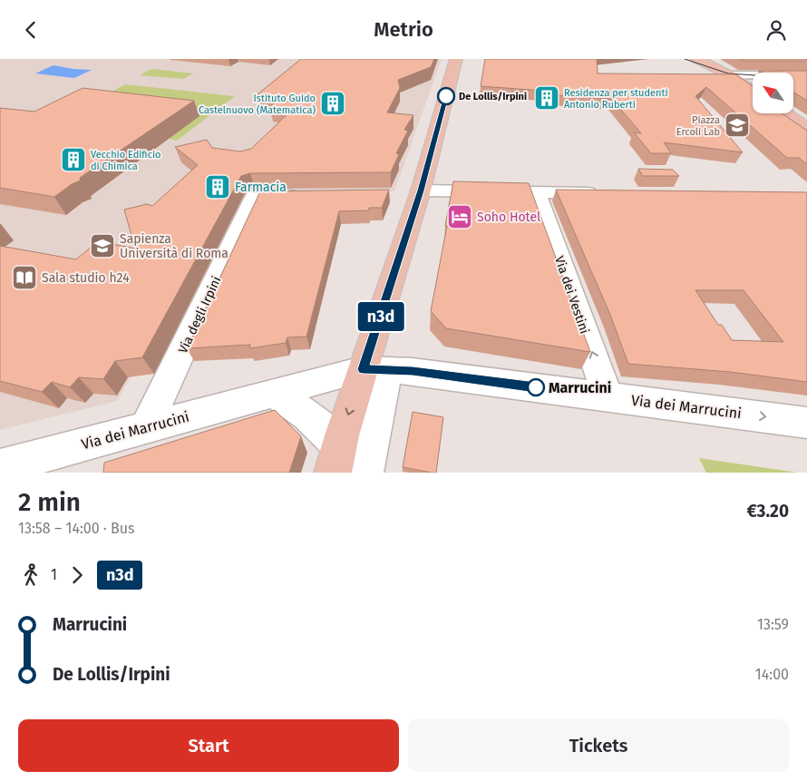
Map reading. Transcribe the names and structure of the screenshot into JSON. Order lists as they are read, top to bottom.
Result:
{
  "streets": {
    "street": ["Via dei Vestini", "Via degli Irpini", "Via dei Marrucini"]
  },
  "crossings": [
    ["Via dei Vestini", "Via dei Marrucini"],
    ["Via degli Irpini", "Via dei Marrucini"]
  ],
  "one_way": ["Via dei Vestini"],
  "places": {
    "other": ["De Lollis/Irpini", "Marrucini"],
    "building": [
      "Residenza per studenti Antonio Ruberti",
      "Istituto Guido Castelnuovo (Matematica)",
      "Vecchio Edificio di Chimica",
      "Farmacia"
    ],
    "school or university": ["Piazza Ercoli Lab", "Sapienza Università di Roma"],
    "hotel": ["Soho Hotel"],
    "library": ["Sala studio h24"]
  },
  "lines": ["bus line n3d"],
  "north": "top left",
  "page": {
    "header": "Metrio",
    "on_map": "n3d",
    "heading": ["2 min", "13:58 – 14:00 · Bus", "€3.20"],
    "legs": ["1", "n3d"],
    "list": [
      {
        "name": "Marrucini",
        "value": "13:59"
      },
      {
        "name": "De Lollis/Irpini",
        "value": "14:00"
      }
    ],
    "buttons": ["Start", "Tickets"]
  }
}
